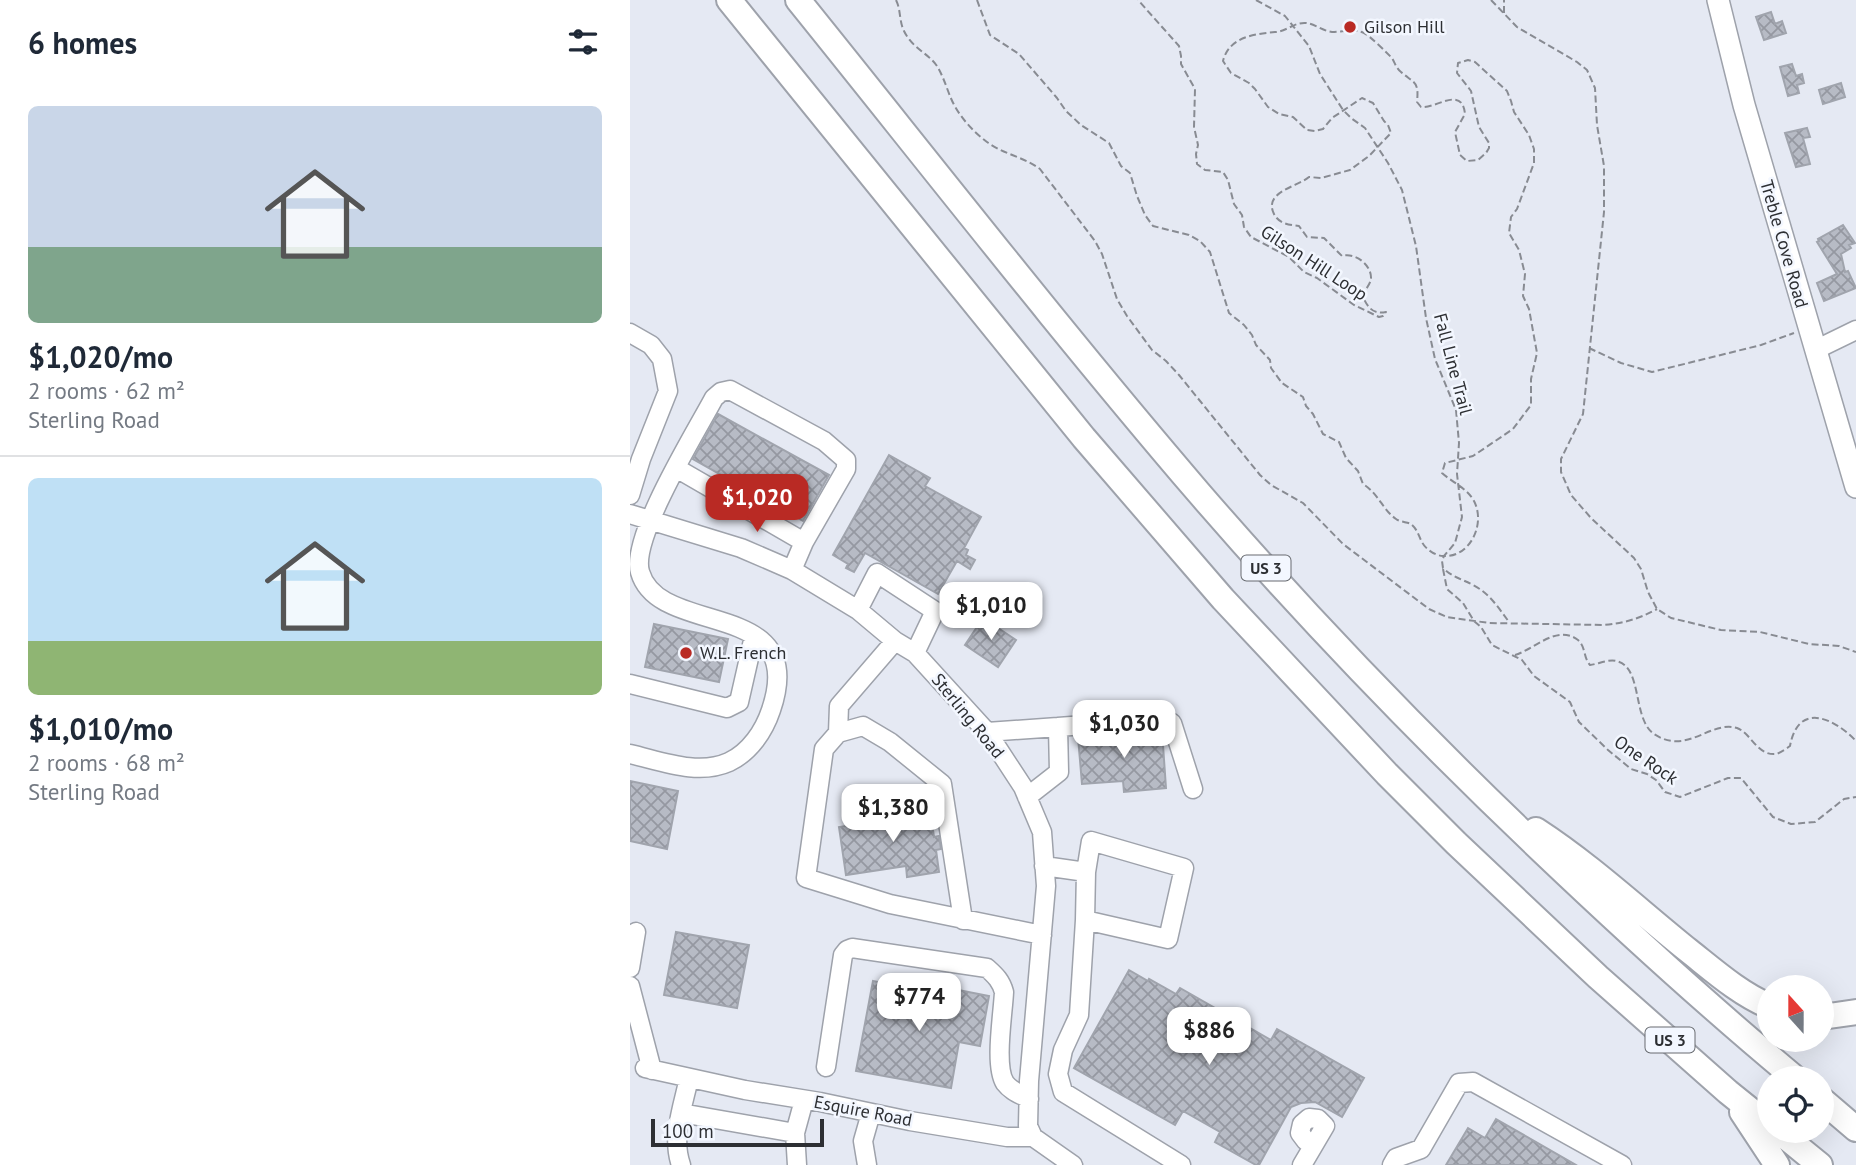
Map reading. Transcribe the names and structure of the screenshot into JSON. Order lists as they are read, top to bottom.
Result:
{
  "streets": {
    "highway": ["US 3"],
    "main road": ["Treble Cove Road"],
    "street": ["Sterling Road", "Esquire Road"],
    "path": ["Gilson Hill Loop", "Fall Line Trail", "One Rock"]
  },
  "crossings": [
    ["Gilson Hill Loop", "Fall Line Trail"],
    ["Fall Line Trail", "One Rock"],
    ["Sterling Road", "Esquire Road"]
  ],
  "places": ["Gilson Hill", "W.L. French"],
  "scale_bar": "100 m",
  "north": "top",
  "page": {
    "heading": "6 homes",
    "list": [
      {
        "name": "$1,020/mo",
        "note": "2 rooms · 62 m² · Sterling Road"
      },
      {
        "name": "$1,010/mo",
        "note": "2 rooms · 68 m² · Sterling Road"
      }
    ],
    "price": [
      "$1,020",
      "$1,010",
      "$1,030",
      "$1,380",
      "$774",
      "$886"
    ],
    "scale": "100 m"
  }
}
